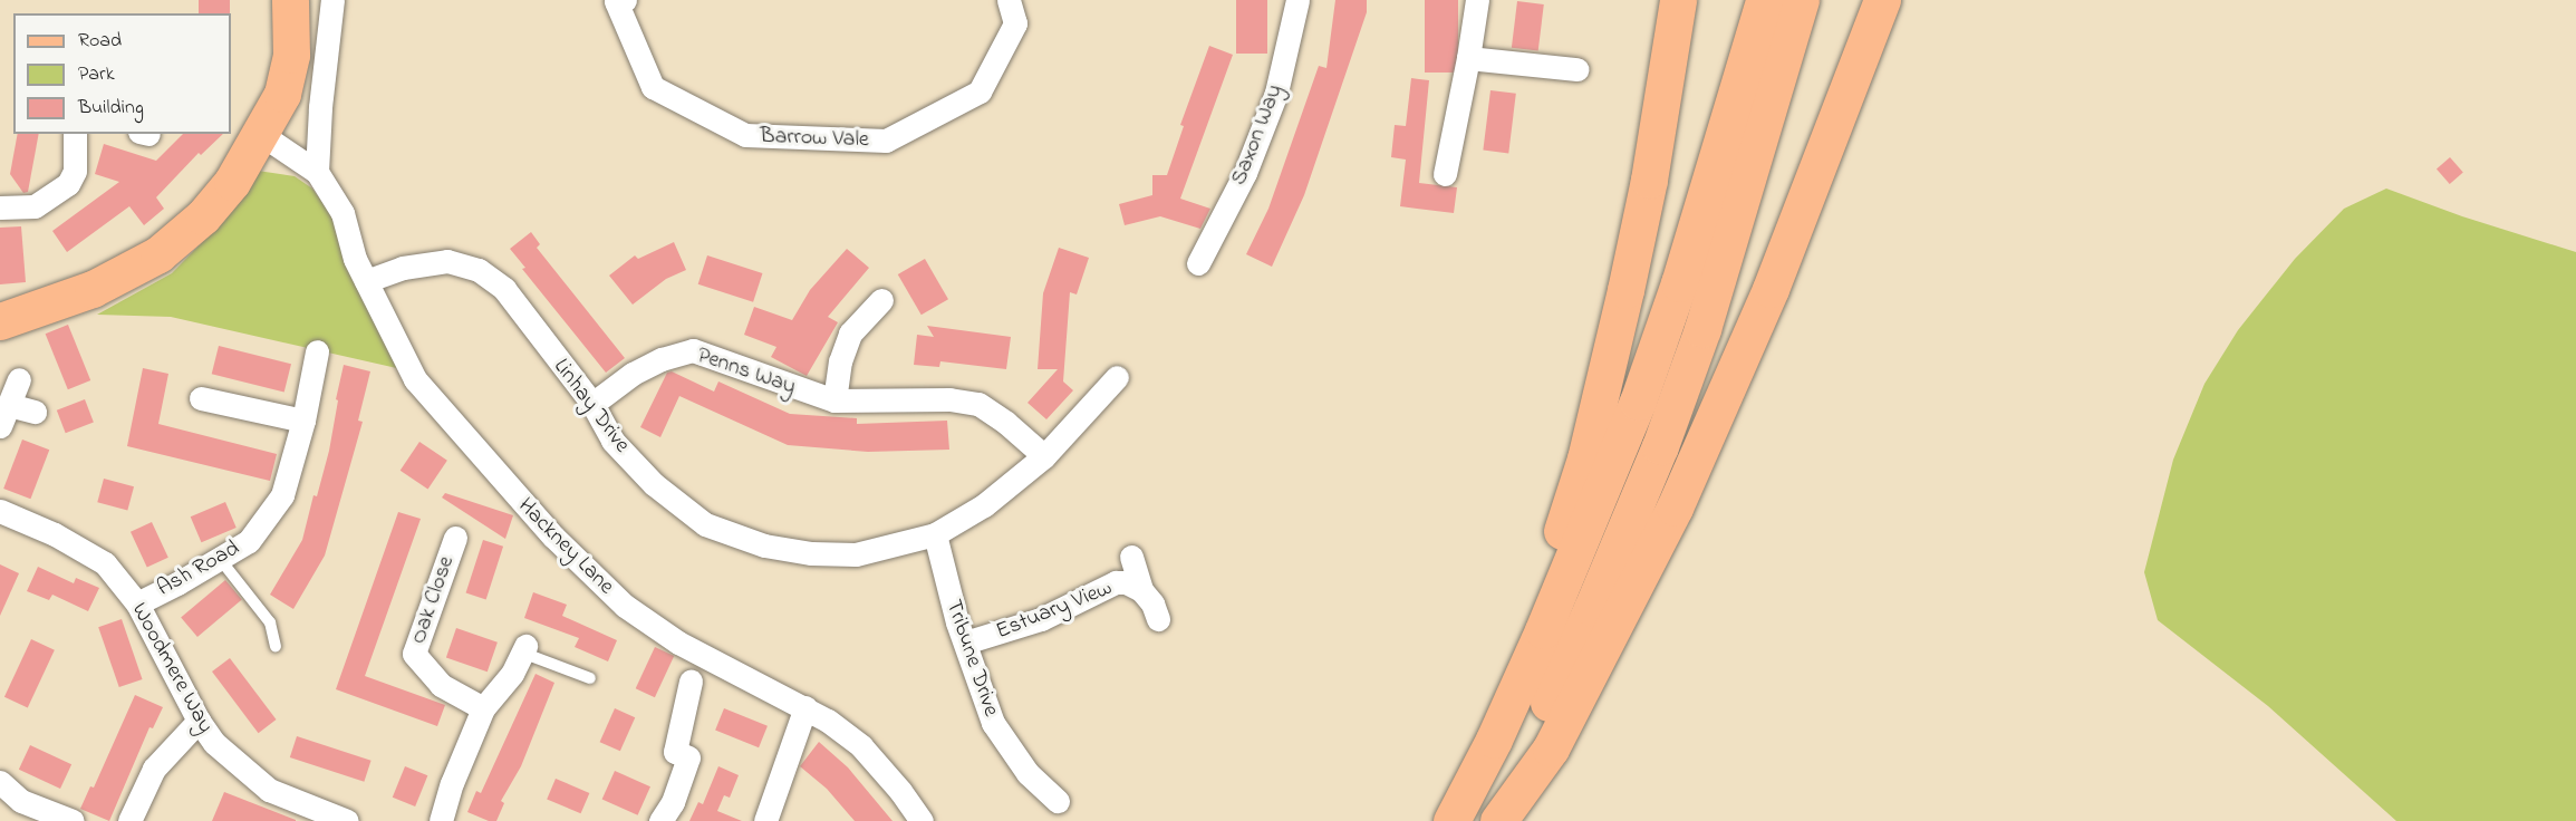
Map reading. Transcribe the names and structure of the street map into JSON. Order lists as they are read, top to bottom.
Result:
{
  "streets": {
    "street": [
      "Saxon Way",
      "Barrow Vale",
      "Penns Way",
      "Linhay Drive",
      "Hackney Lane",
      "Ash Road",
      "Oak Close",
      "Estuary View",
      "Tribune Drive",
      "Woodmere Way"
    ]
  },
  "crossings": [
    ["Penns Way", "Linhay Drive"],
    ["Linhay Drive", "Hackney Lane"],
    ["Linhay Drive", "Tribune Drive"],
    ["Ash Road", "Woodmere Way"],
    ["Estuary View", "Tribune Drive"]
  ],
  "legend": ["Road", "Park", "Building"]
}
